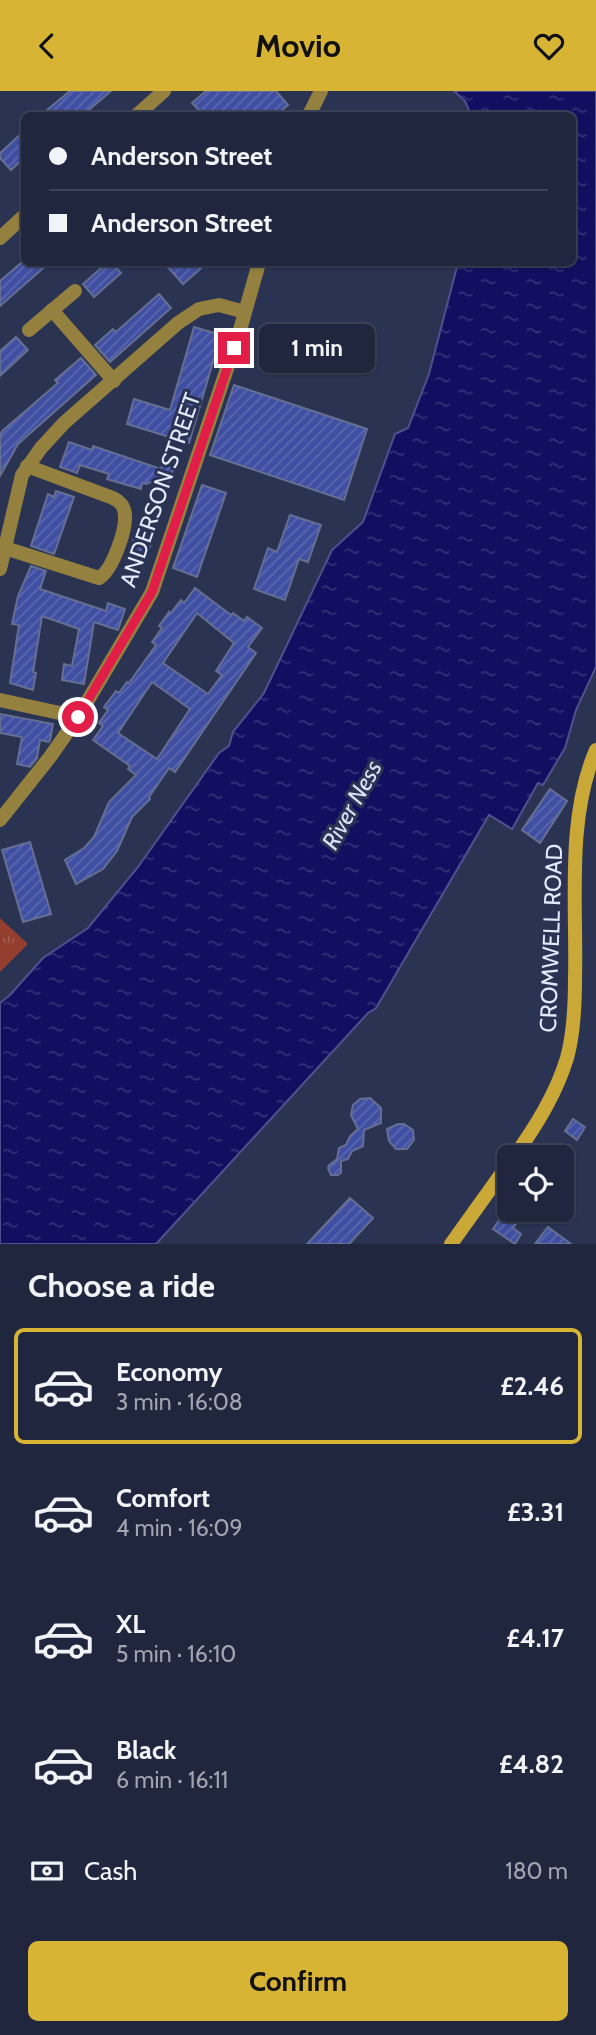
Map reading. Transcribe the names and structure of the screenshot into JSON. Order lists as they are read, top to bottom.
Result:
{
  "streets": {
    "street": ["ANDERSON STREET", "CROMWELL ROAD"]
  },
  "water": ["River Ness"],
  "page": {
    "header": "Movio",
    "banner": ["Anderson Street", "Anderson Street"],
    "bubble": "1 min",
    "heading": "Choose a ride",
    "list": [
      {
        "name": "Economy",
        "note": "3 min · 16:08",
        "value": "£2.46"
      },
      {
        "name": "Comfort",
        "note": "4 min · 16:09",
        "value": "£3.31"
      },
      {
        "name": "XL",
        "note": "5 min · 16:10",
        "value": "£4.17"
      },
      {
        "name": "Black",
        "note": "6 min · 16:11",
        "value": "£4.82"
      }
    ],
    "pay": ["Cash", "180 m"],
    "buttons": "Confirm"
  }
}
